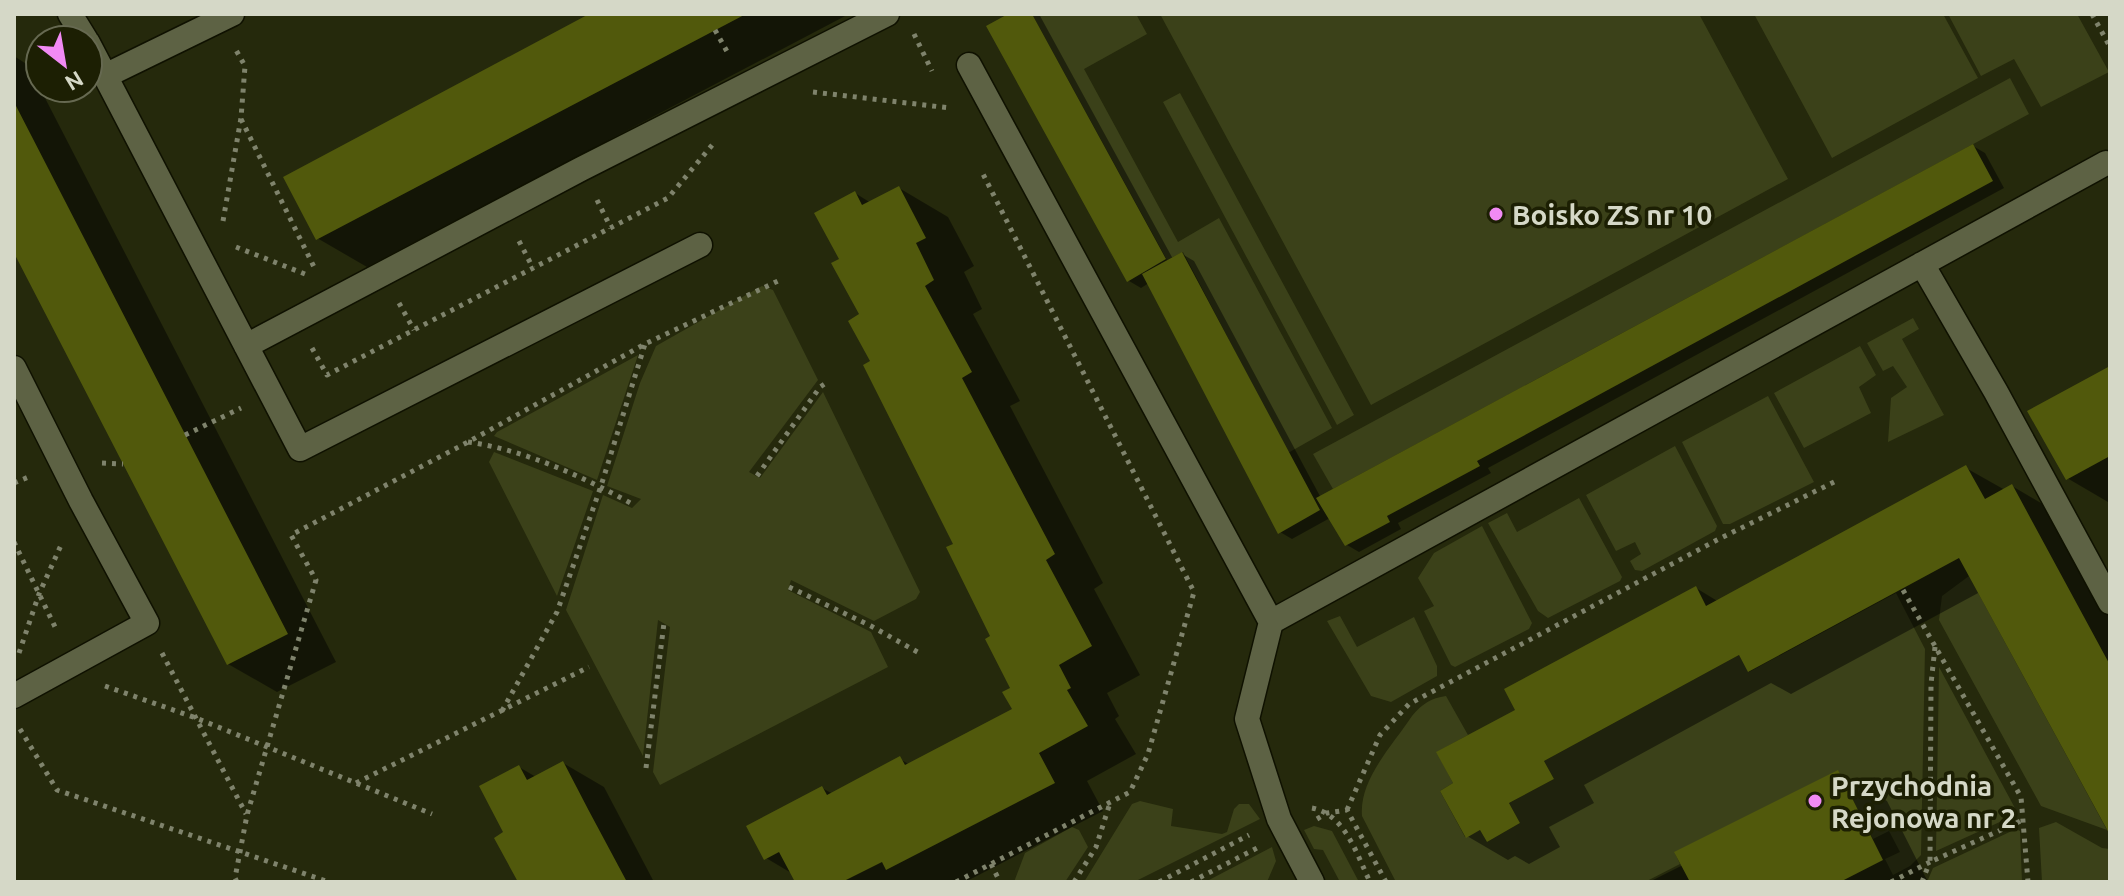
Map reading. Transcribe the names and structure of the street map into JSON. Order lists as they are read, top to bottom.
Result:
{
  "places": ["Boisko ZS nr 10", "Przychodnia Rejonowa nr 2"],
  "north": "bottom right"
}
